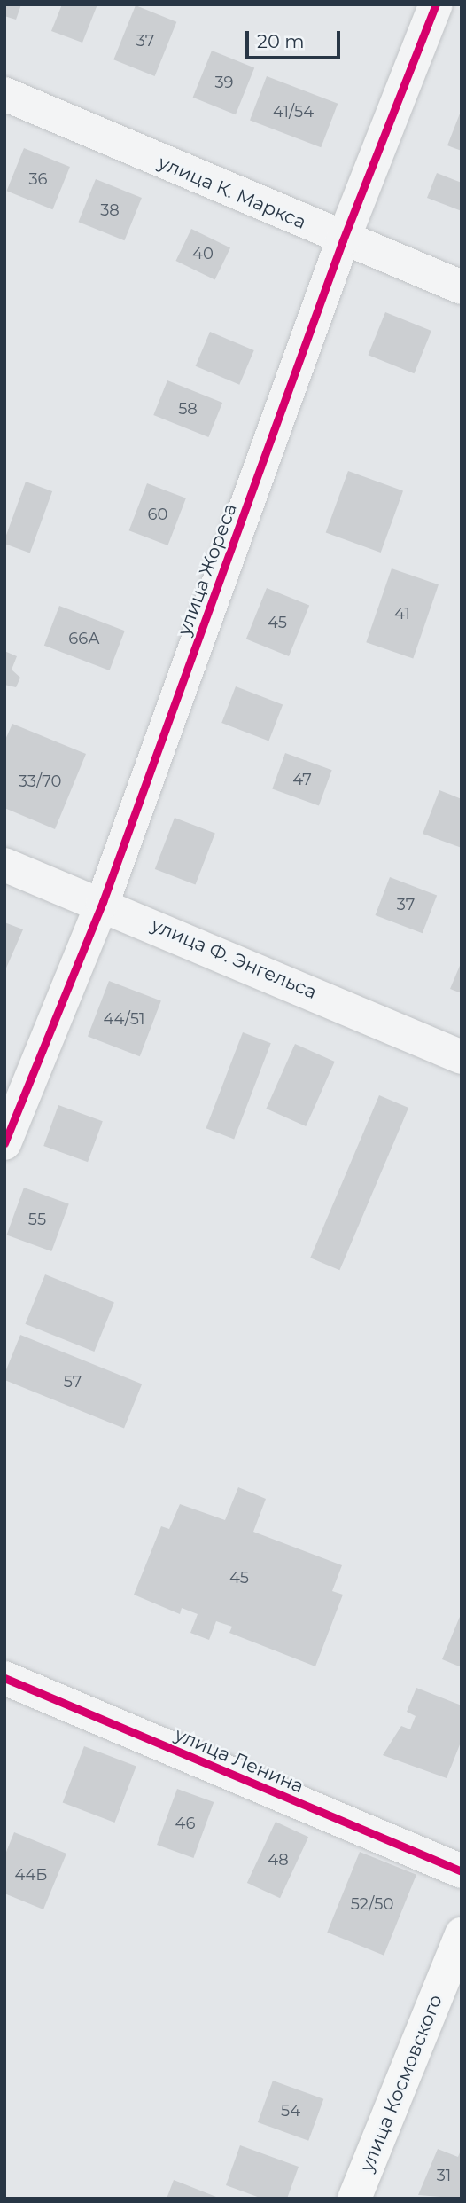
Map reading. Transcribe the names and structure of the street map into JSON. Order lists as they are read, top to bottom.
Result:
{
  "streets": {
    "main road": ["улица Космовского"],
    "street": [
      "улица К. Маркса",
      "улица Жореса",
      "улица Ф. Энгельса",
      "улица Ленина"
    ]
  },
  "crossings": [
    ["улица К. Маркса", "улица Жореса"],
    ["улица Жореса", "улица Ф. Энгельса"]
  ],
  "house_numbers": [
    "37",
    "39",
    "41/54",
    "36",
    "38",
    "40",
    "58",
    "60",
    "41",
    "45",
    "66А",
    "47",
    "33/70",
    "37",
    "44/51",
    "55",
    "57",
    "45",
    "46",
    "48",
    "44Б",
    "52/50",
    "54",
    "31"
  ],
  "scale_bar": "20 m"
}
